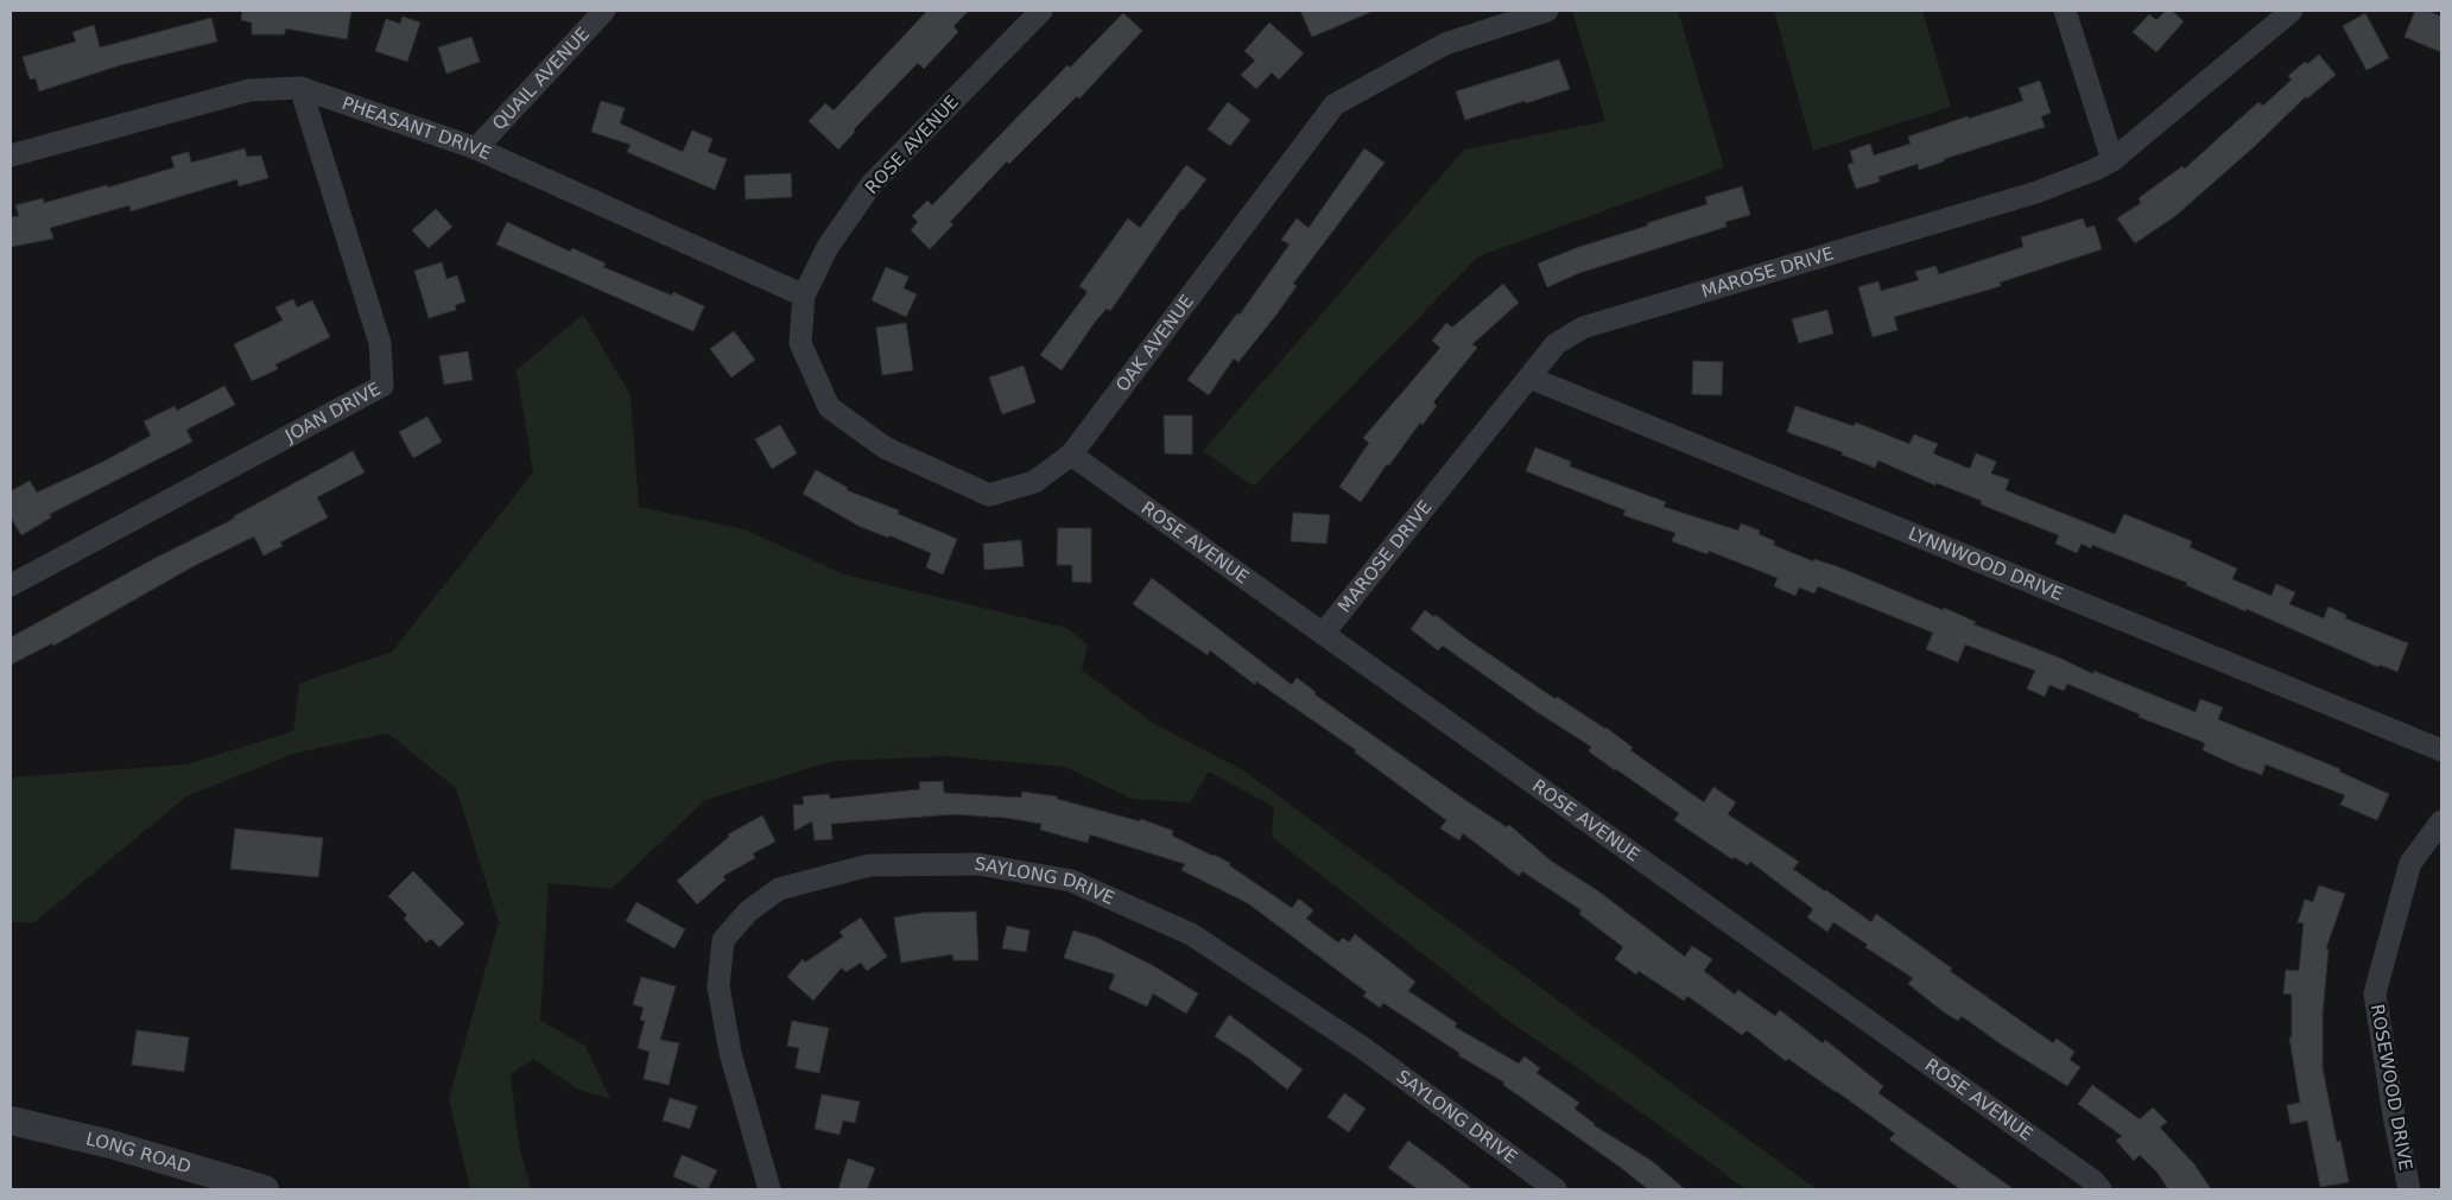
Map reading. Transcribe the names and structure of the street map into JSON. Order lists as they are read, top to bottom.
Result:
{
  "streets": {
    "street": [
      "QUAIL AVENUE",
      "PHEASANT DRIVE",
      "ROSE AVENUE",
      "MAROSE DRIVE",
      "OAK AVENUE",
      "JOAN DRIVE",
      "LYNNWOOD DRIVE",
      "SAYLONG DRIVE",
      "ROSEWOOD DRIVE",
      "LONG ROAD"
    ]
  },
  "crossings": [
    ["QUAIL AVENUE", "PHEASANT DRIVE"],
    ["PHEASANT DRIVE", "ROSE AVENUE"],
    ["PHEASANT DRIVE", "OAK AVENUE"],
    ["PHEASANT DRIVE", "JOAN DRIVE"],
    ["ROSE AVENUE", "MAROSE DRIVE"],
    ["ROSE AVENUE", "OAK AVENUE"],
    ["MAROSE DRIVE", "LYNNWOOD DRIVE"]
  ]
}
